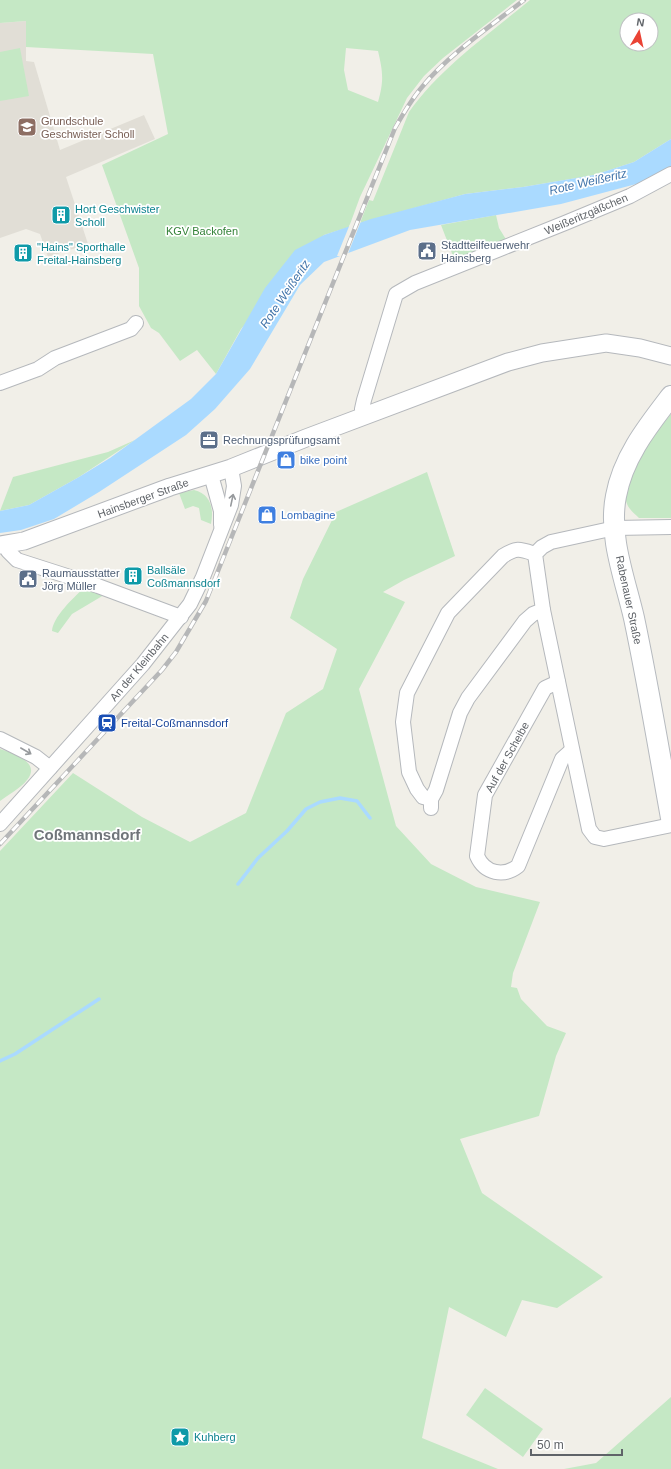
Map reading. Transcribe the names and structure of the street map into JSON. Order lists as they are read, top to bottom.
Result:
{
  "streets": {
    "main road": ["Rabenauer Straße"],
    "street": [
      "Weißeritzgäßchen",
      "Hainsberger Straße",
      "An der Kleinbahn",
      "Auf der Scheibe"
    ]
  },
  "crossings": [
    ["Weißeritzgäßchen", "Hainsberger Straße"],
    ["Hainsberger Straße", "An der Kleinbahn"]
  ],
  "districts": ["Coßmannsdorf"],
  "water": ["Rote Weißeritz"],
  "parks": ["KGV Backofen"],
  "places": {
    "school or university": ["Grundschule Geschwister Scholl"],
    "building": ["Hort Geschwister Scholl", "\"Hains\" Sporthalle Freital-Hainsberg", "Ballsäle Coßmannsdorf"],
    "public building": ["Stadtteilfeuerwehr Hainsberg", "Raumausstatter Jörg Müller"],
    "office": ["Rechnungsprüfungsamt"],
    "shop": ["bike point", "Lombagine"],
    "station": ["Freital-Coßmannsdorf"],
    "place": ["Kuhberg"]
  },
  "scale_bar": "50 m",
  "north": "top"
}
